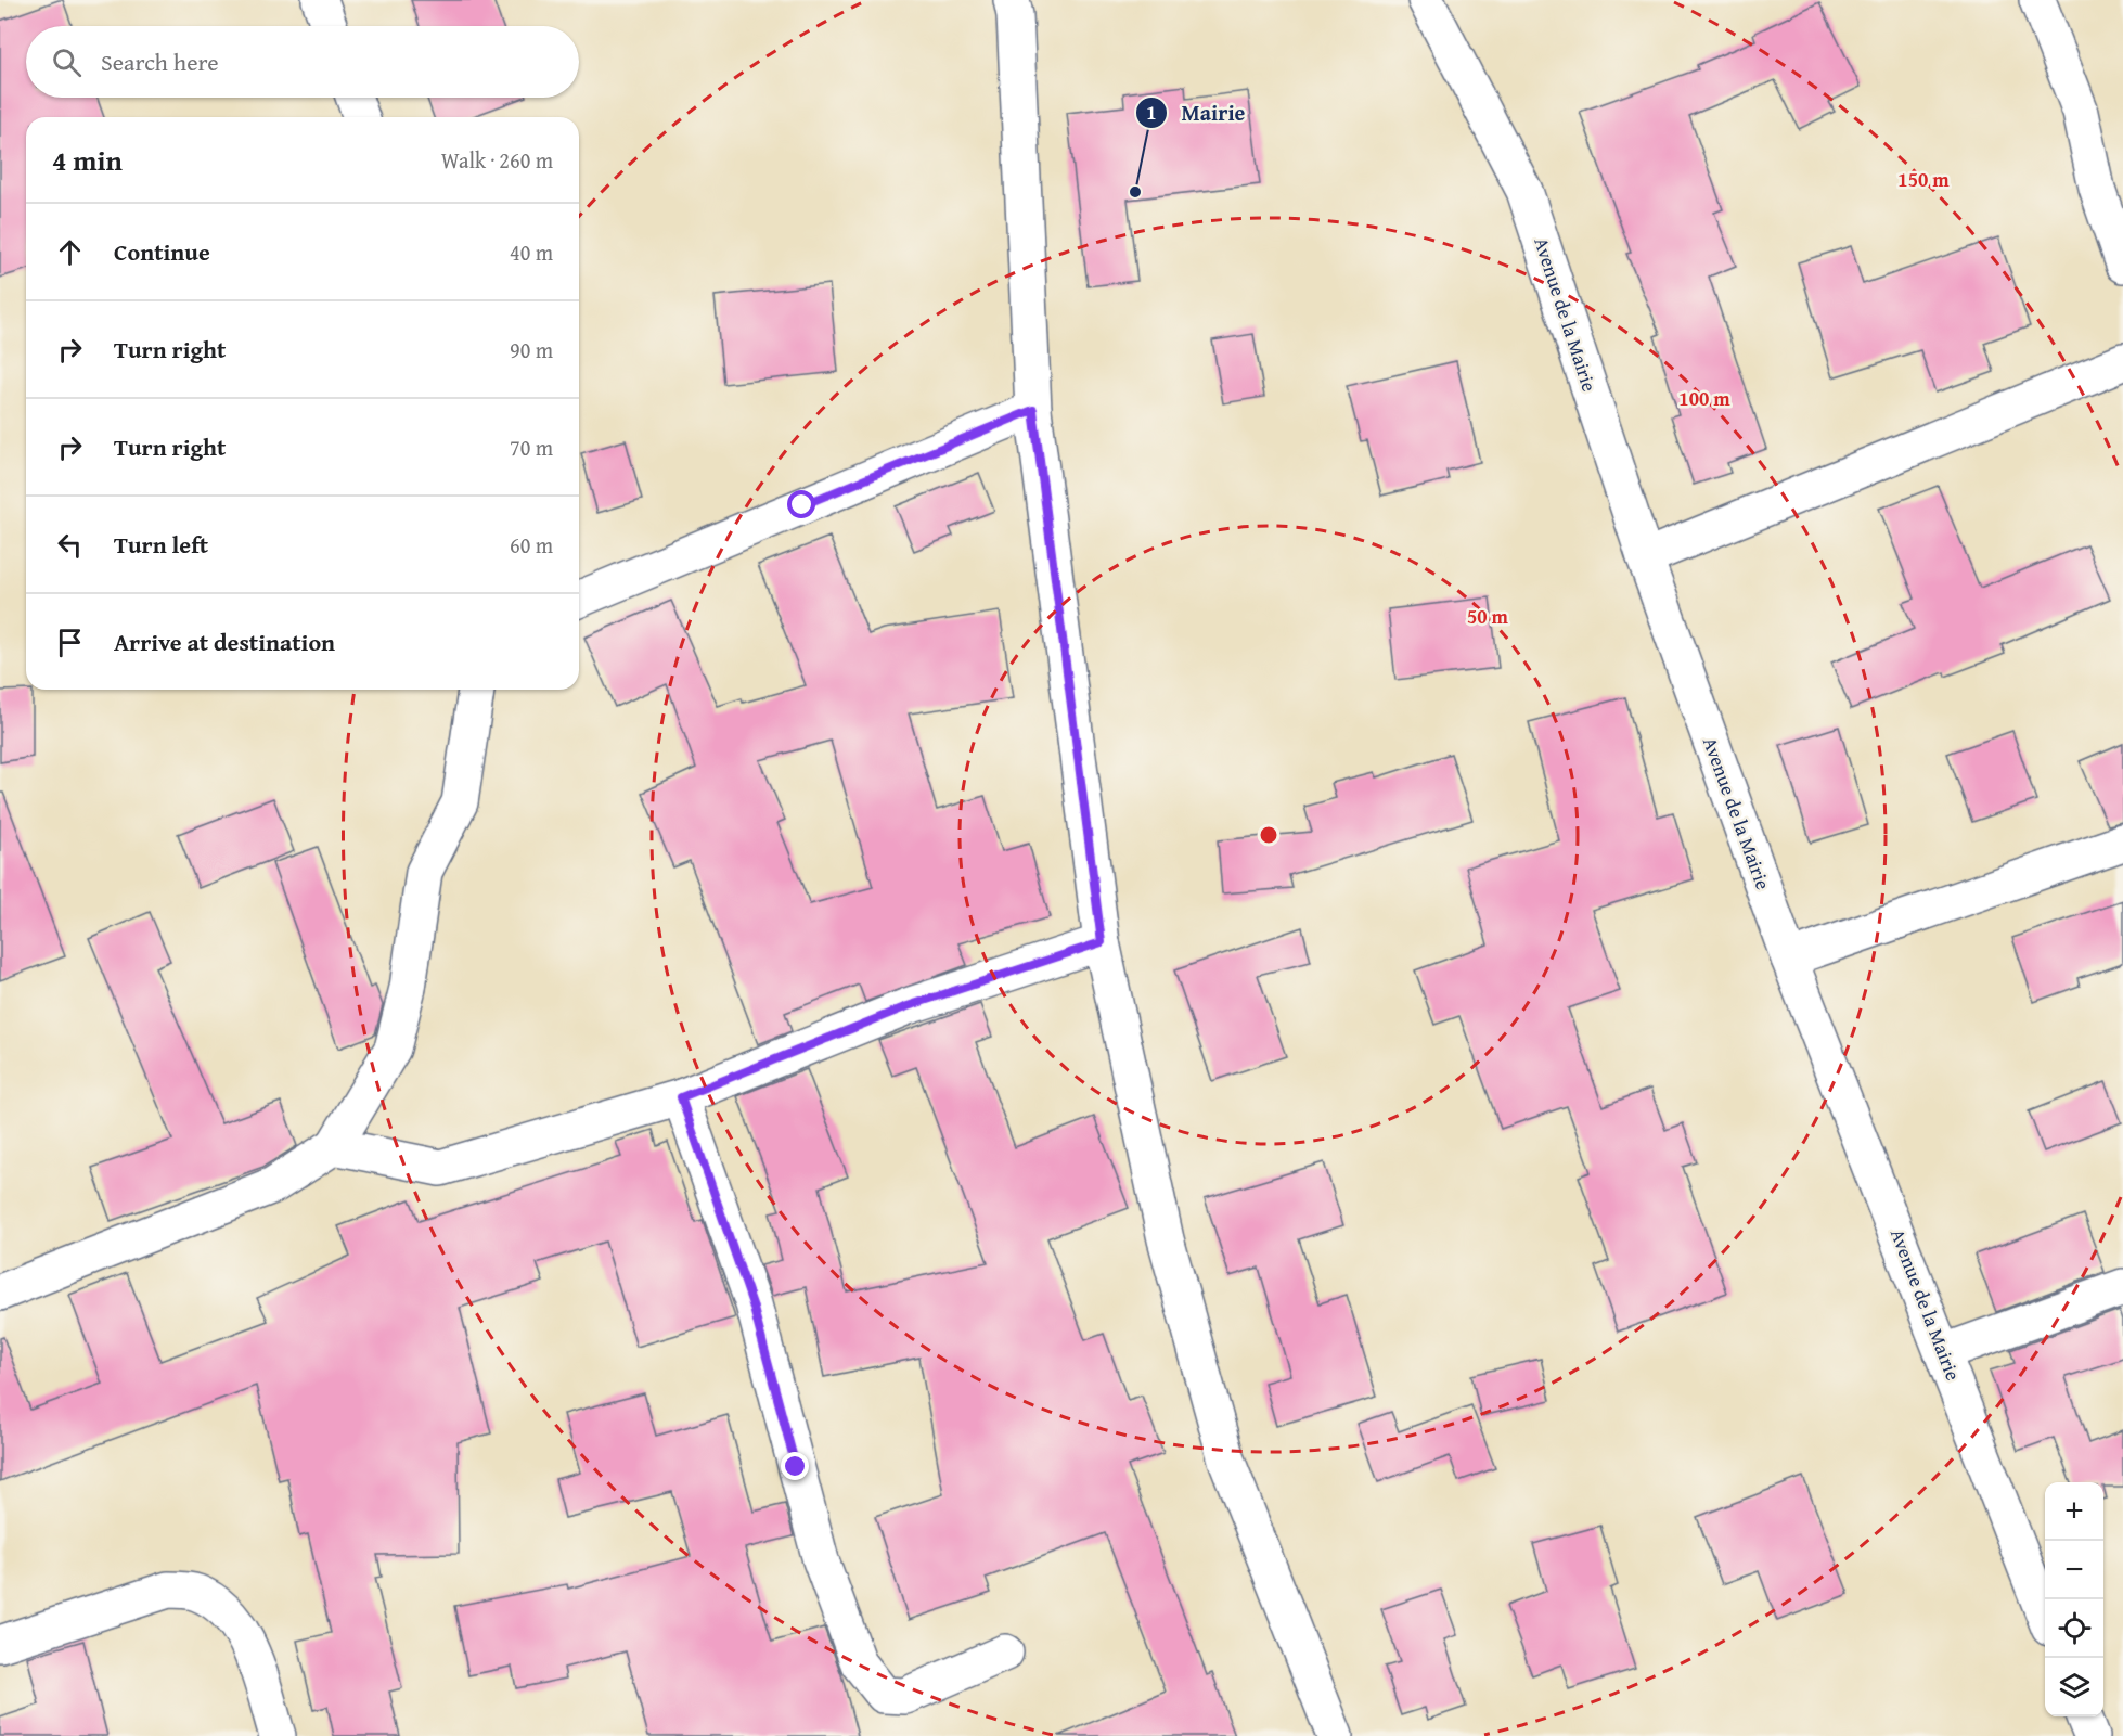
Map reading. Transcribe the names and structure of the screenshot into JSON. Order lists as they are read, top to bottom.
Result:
{
  "streets": {
    "street": ["Avenue de la Mairie"]
  },
  "places": ["Mairie"],
  "page": {
    "search": "Search here",
    "heading": ["4 min", "Walk · 260 m"],
    "list": [
      ["Continue", "40 m"],
      ["Turn right", "90 m"],
      ["Turn right", "70 m"],
      ["Turn left", "60 m"],
      "Arrive at destination"
    ],
    "map_buttons": ["+", "−"]
  },
  "rings": ["150 m", "100 m", "50 m"]
}
